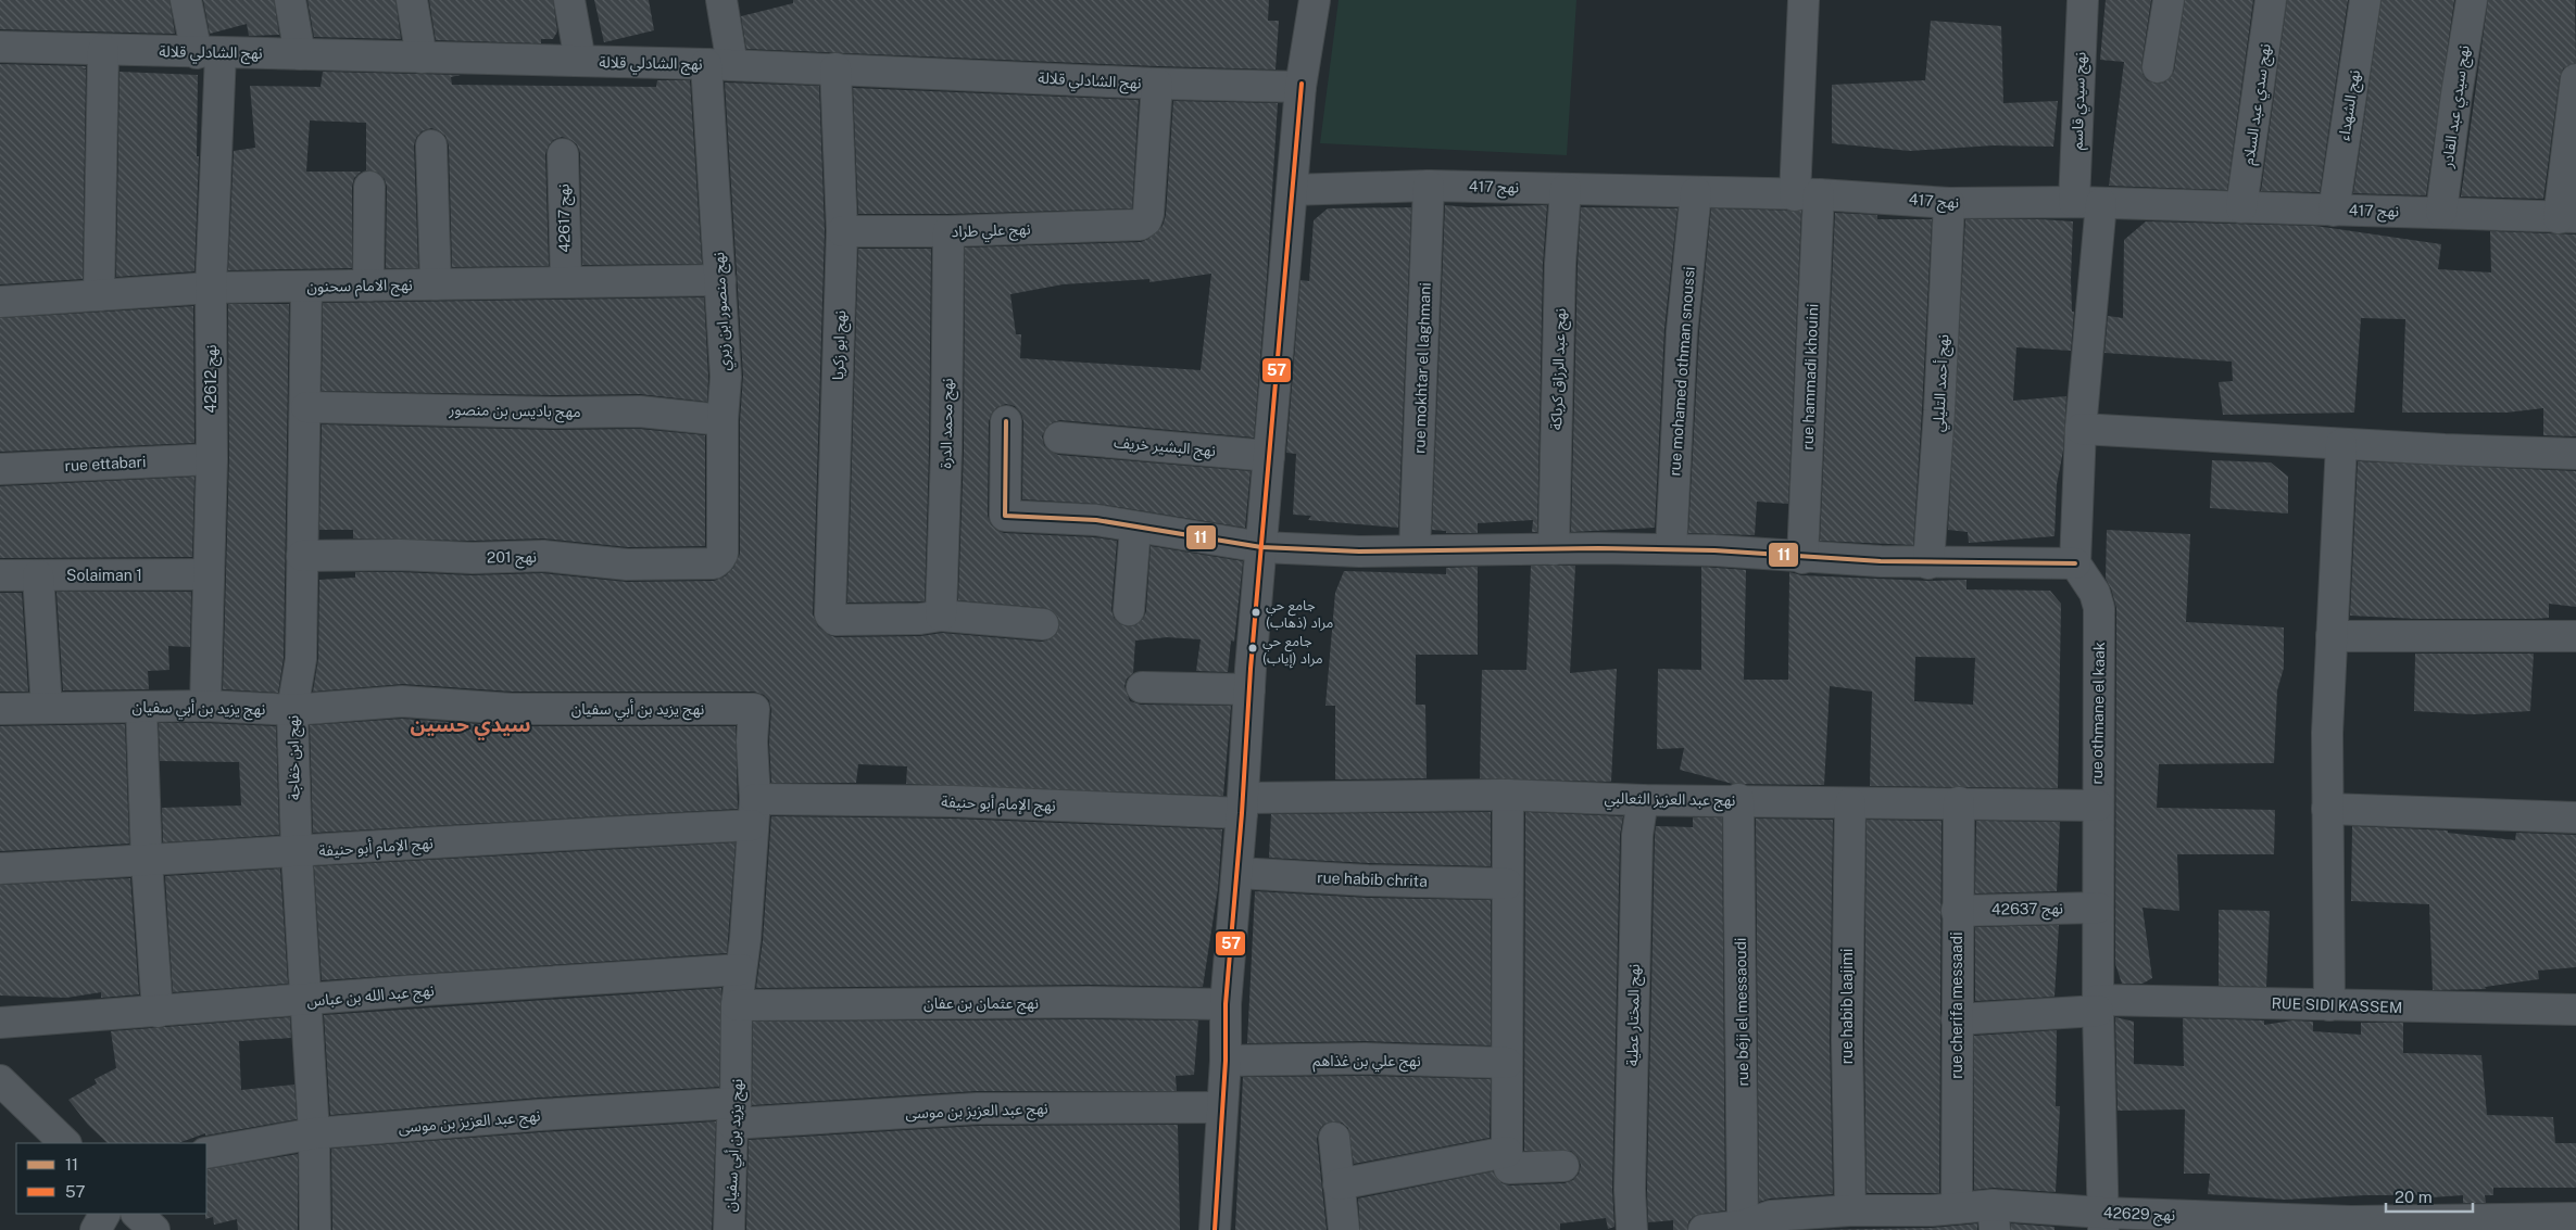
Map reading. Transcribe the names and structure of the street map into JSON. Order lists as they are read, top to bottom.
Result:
{
  "streets": {
    "street": [
      "نهج الشادلي قلالة",
      "نهج سيدي قاسم",
      "نهج سدي عبد السلام",
      "نهج الشهداء",
      "نهج سيدي عبد القادر",
      "نهج 417",
      "نهج 42617",
      "نهج علي طراد",
      "نهج الامام سحنون",
      "نهج منصور ابن زيري",
      "نهج ابو زكريا",
      "rue mokhtar el laghmani",
      "نهج عبد الرزاق كرباكة",
      "rue mohamed othman snoussi",
      "rue hammadi khouini",
      "نهج 42612",
      "نهج أحمد التليلي",
      "مهج باديس بن منصور",
      "نهج محمد الدرة",
      "نهج البشير خريف",
      "rue ettabari",
      "نهج 201",
      "Solaiman 1",
      "نهج يزيد بن أبي سفيان",
      "rue othmane el kaak",
      "نهج ابن خفاجة",
      "نهج عبد العزيز الثعالبي",
      "نهج الإمام أبو حنيفة",
      "rue habib chrita",
      "نهج 42637",
      "نهج عبد الله بن عباس",
      "نهج عثمان بن عفان",
      "rue cherifa messaadi",
      "RUE SIDI KASSEM",
      "rue habib laajimi",
      "rue béji el messaoudi",
      "نهج المختار عطية",
      "نهج علي بن غذاهم",
      "نهج عبد العزيز بن موسى",
      "نهج 42629"
    ]
  },
  "crossings": [
    ["نهج الشادلي قلالة", "نهج علي طراد"],
    ["نهج الشادلي قلالة", "نهج منصور ابن زيري"],
    ["نهج الشادلي قلالة", "نهج ابو زكريا"],
    ["نهج الشادلي قلالة", "نهج 42612"],
    ["نهج سيدي قاسم", "نهج 417"],
    ["نهج سدي عبد السلام", "نهج 417"],
    ["نهج الشهداء", "نهج 417"],
    ["نهج سيدي عبد القادر", "نهج 417"],
    ["نهج 417", "rue mokhtar el laghmani"],
    ["نهج 417", "نهج عبد الرزاق كرباكة"],
    ["نهج 417", "rue mohamed othman snoussi"],
    ["نهج 417", "rue hammadi khouini"],
    ["نهج 417", "نهج أحمد التليلي"],
    ["نهج 42617", "نهج الامام سحنون"],
    ["نهج علي طراد", "نهج ابو زكريا"],
    ["نهج علي طراد", "نهج محمد الدرة"],
    ["نهج الامام سحنون", "نهج منصور ابن زيري"],
    ["نهج الامام سحنون", "نهج 42612"],
    ["نهج الامام سحنون", "نهج ابن خفاجة"],
    ["نهج منصور ابن زيري", "مهج باديس بن منصور"],
    ["نهج منصور ابن زيري", "نهج 201"],
    ["نهج ابو زكريا", "نهج محمد الدرة"],
    ["نهج 42612", "rue ettabari"],
    ["نهج 42612", "Solaiman 1"],
    ["نهج 42612", "نهج يزيد بن أبي سفيان"],
    ["مهج باديس بن منصور", "نهج ابن خفاجة"],
    ["نهج 201", "نهج ابن خفاجة"],
    ["نهج يزيد بن أبي سفيان", "نهج ابن خفاجة"],
    ["نهج يزيد بن أبي سفيان", "نهج الإمام أبو حنيفة"],
    ["نهج يزيد بن أبي سفيان", "نهج عبد الله بن عباس"],
    ["نهج يزيد بن أبي سفيان", "نهج عثمان بن عفان"],
    ["نهج يزيد بن أبي سفيان", "نهج عبد العزيز بن موسى"],
    ["rue othmane el kaak", "نهج عبد العزيز الثعالبي"],
    ["rue othmane el kaak", "نهج 42637"],
    ["rue othmane el kaak", "RUE SIDI KASSEM"],
    ["rue othmane el kaak", "نهج 42629"],
    ["نهج ابن خفاجة", "نهج الإمام أبو حنيفة"],
    ["نهج ابن خفاجة", "نهج عبد الله بن عباس"],
    ["نهج ابن خفاجة", "نهج عبد العزيز بن موسى"],
    ["نهج عبد العزيز الثعالبي", "نهج الإمام أبو حنيفة"],
    ["نهج عبد العزيز الثعالبي", "rue cherifa messaadi"],
    ["نهج عبد العزيز الثعالبي", "rue habib laajimi"],
    ["نهج عبد العزيز الثعالبي", "rue béji el messaoudi"],
    ["نهج عبد العزيز الثعالبي", "نهج المختار عطية"],
    ["نهج 42637", "rue cherifa messaadi"],
    ["rue cherifa messaadi", "RUE SIDI KASSEM"],
    ["rue cherifa messaadi", "نهج 42629"],
    ["rue habib laajimi", "نهج 42629"],
    ["rue béji el messaoudi", "نهج 42629"]
  ],
  "districts": ["سيدي حسين"],
  "places": ["جامع حي مراد (ذهاب)", "جامع حي مراد (إياب)"],
  "lines": ["transit line 57", "transit line 11"],
  "legend": ["11", "57"],
  "scale_bar": "20 m"
}
